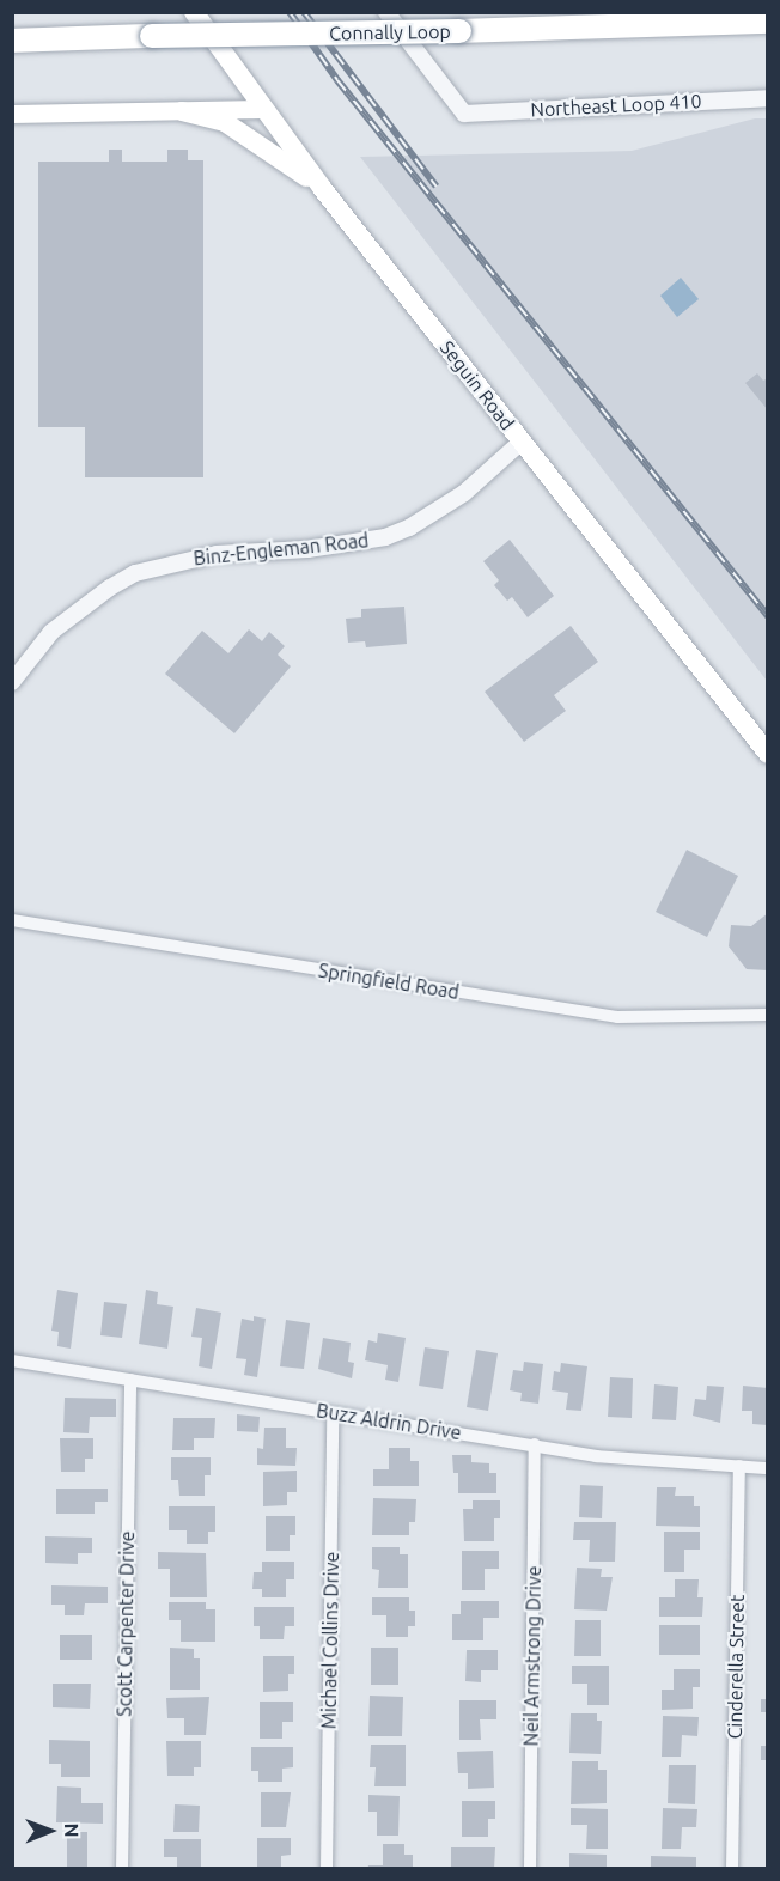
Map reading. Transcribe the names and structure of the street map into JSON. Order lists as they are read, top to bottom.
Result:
{
  "streets": {
    "highway": ["Connally Loop"],
    "main road": ["Seguin Road"],
    "street": [
      "Northeast Loop 410",
      "Binz-Engleman Road",
      "Springfield Road",
      "Buzz Aldrin Drive",
      "Scott Carpenter Drive",
      "Michael Collins Drive",
      "Neil Armstrong Drive",
      "Cinderella Street"
    ]
  },
  "crossings": [
    ["Seguin Road", "Binz-Engleman Road"],
    ["Buzz Aldrin Drive", "Scott Carpenter Drive"],
    ["Buzz Aldrin Drive", "Michael Collins Drive"],
    ["Buzz Aldrin Drive", "Neil Armstrong Drive"],
    ["Buzz Aldrin Drive", "Cinderella Street"]
  ],
  "north": "right"
}
